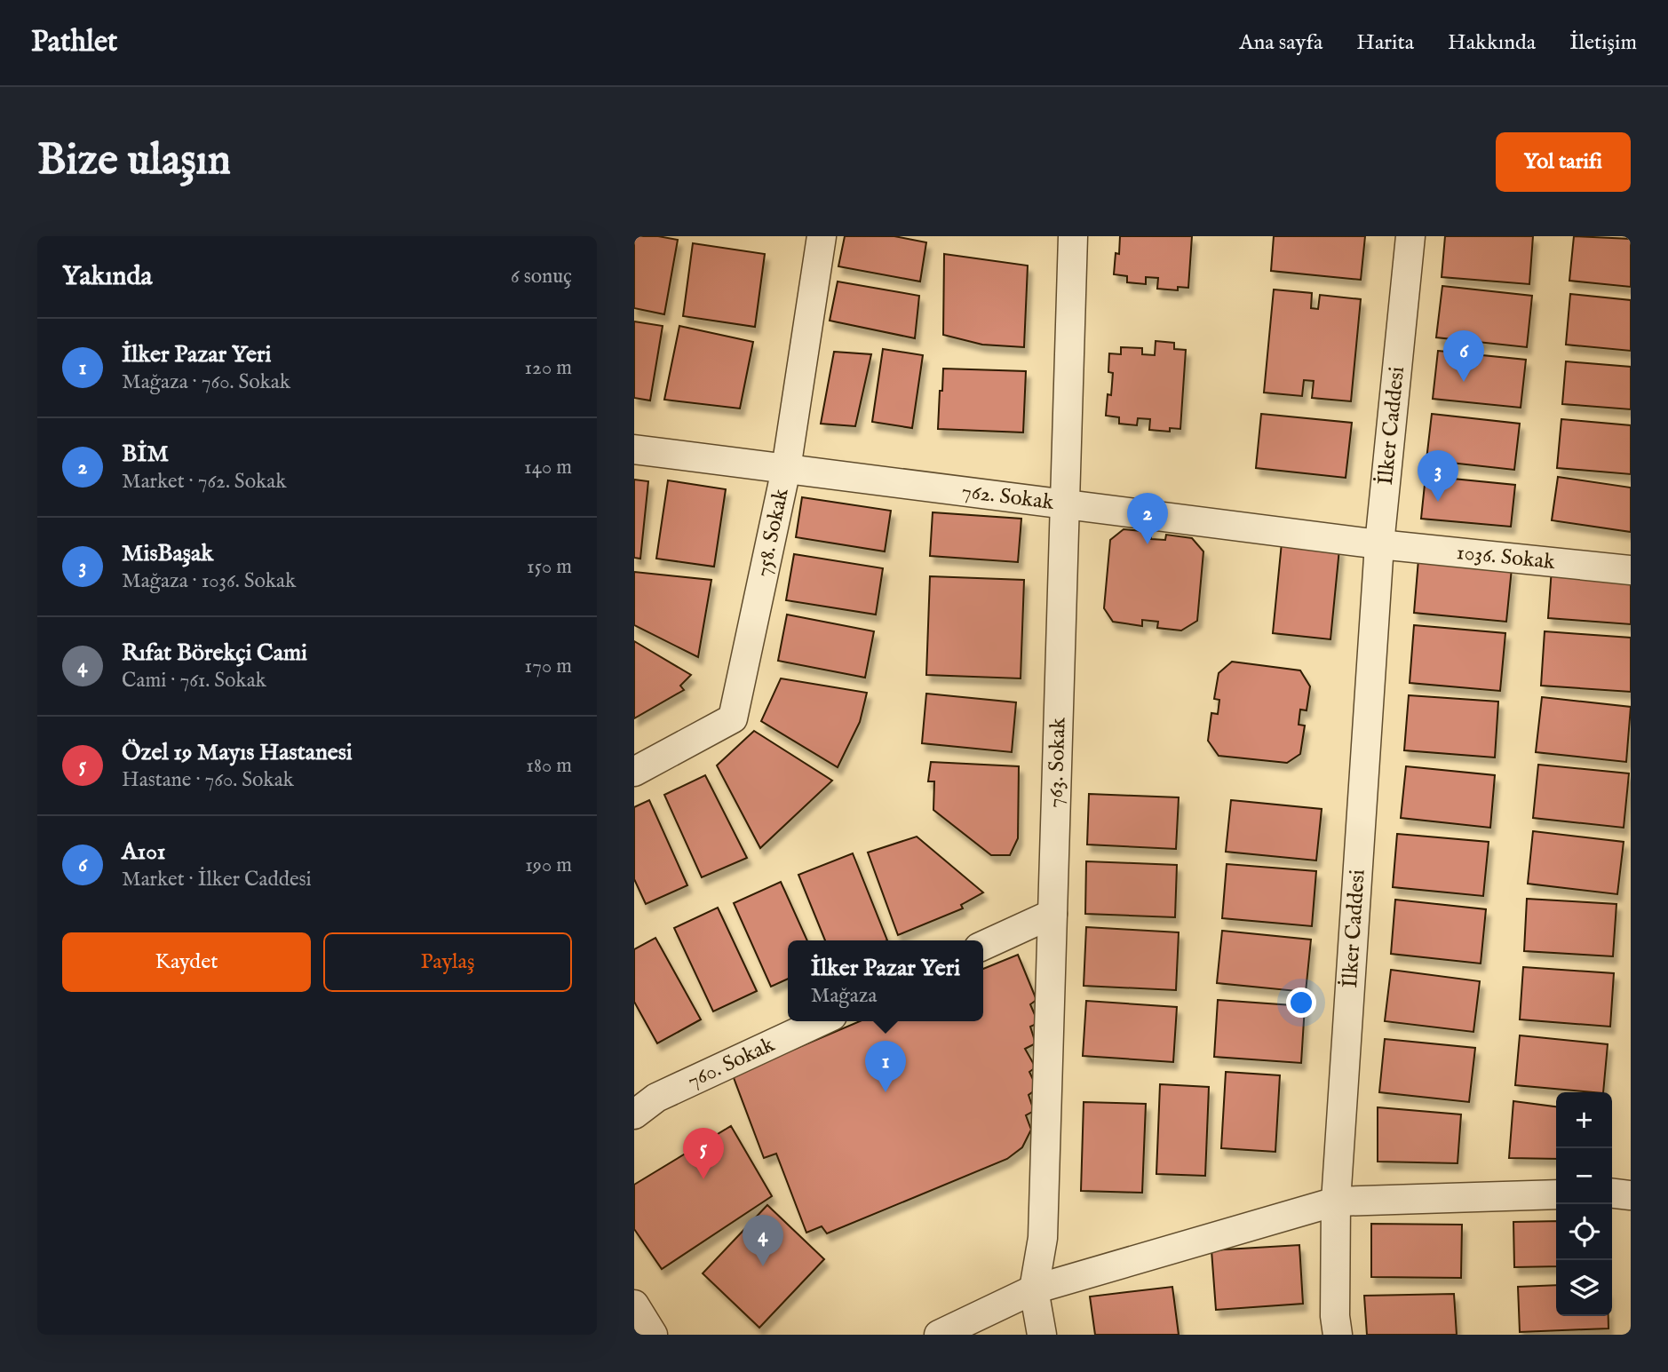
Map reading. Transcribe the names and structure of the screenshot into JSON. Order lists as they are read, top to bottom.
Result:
{
  "streets": {
    "street": [
      "İlker Caddesi",
      "762. Sokak",
      "758. Sokak",
      "1036. Sokak",
      "763. Sokak",
      "760. Sokak"
    ]
  },
  "crossings": [
    ["İlker Caddesi", "762. Sokak"],
    ["İlker Caddesi", "1036. Sokak"],
    ["762. Sokak", "758. Sokak"],
    ["762. Sokak", "1036. Sokak"],
    ["762. Sokak", "763. Sokak"]
  ],
  "page": {
    "header": "Pathlet",
    "nav": [
      "Ana sayfa",
      "Harita",
      "Hakkında",
      "İletişim"
    ],
    "buttons": [
      "Yol tarifi",
      ["Kaydet", "Paylaş"]
    ],
    "title": "Bize ulaşın",
    "heading": ["Yakında", "6 sonuç"],
    "list": [
      {
        "mark": "1",
        "name": "İlker Pazar Yeri",
        "note": "Mağaza · 760. Sokak",
        "value": "120 m"
      },
      {
        "mark": "2",
        "name": "BİM",
        "note": "Market · 762. Sokak",
        "value": "140 m"
      },
      {
        "mark": "3",
        "name": "MisBaşak",
        "note": "Mağaza · 1036. Sokak",
        "value": "150 m"
      },
      {
        "mark": "4",
        "name": "Rıfat Börekçi Cami",
        "note": "Cami · 761. Sokak",
        "value": "170 m"
      },
      {
        "mark": "5",
        "name": "Özel 19 Mayıs Hastanesi",
        "note": "Hastane · 760. Sokak",
        "value": "180 m"
      },
      {
        "mark": "6",
        "name": "A101",
        "note": "Market · İlker Caddesi",
        "value": "190 m"
      }
    ],
    "pins": [
      "6",
      "3",
      "2",
      "1",
      "5",
      "4"
    ],
    "popup": ["İlker Pazar Yeri", "Mağaza"],
    "map_buttons": ["+", "−"]
  }
}
